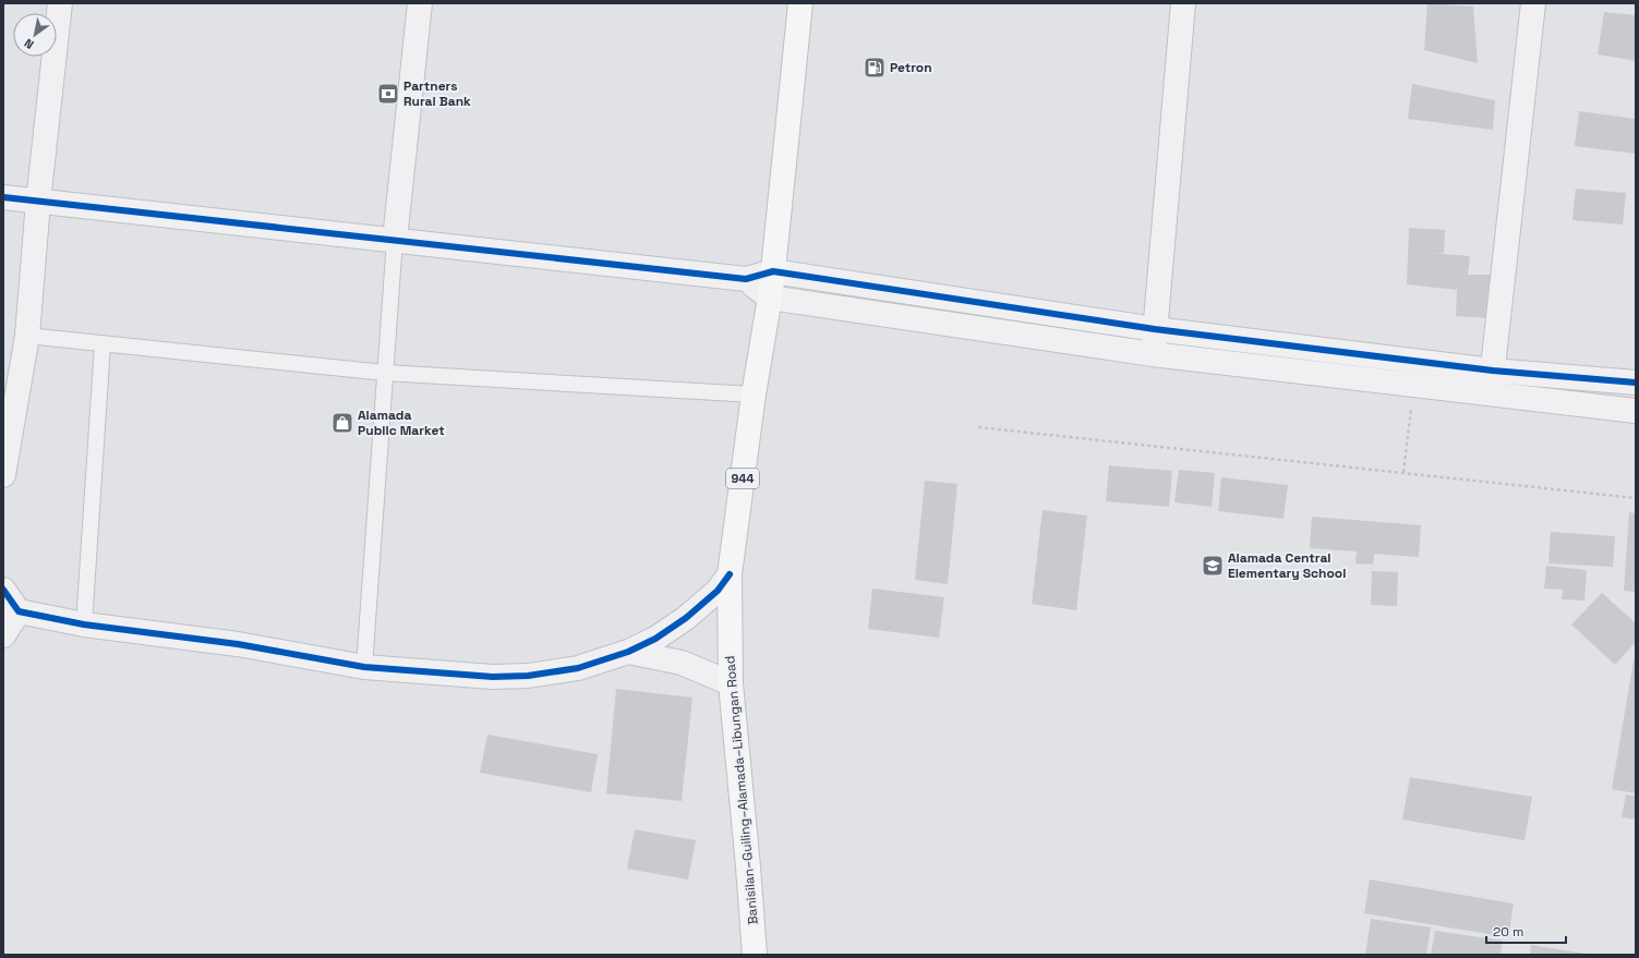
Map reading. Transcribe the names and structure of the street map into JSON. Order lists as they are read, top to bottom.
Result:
{
  "streets": {
    "main road": ["944", "Banisilan–Guiling–Alamada–Libungan Road"]
  },
  "places": {
    "fuel station": ["Petron"],
    "bank": ["Partners Rural Bank"],
    "shop": ["Alamada Public Market"],
    "school or university": ["Alamada Central Elementary School"]
  },
  "scale_bar": "20 m",
  "north": "bottom left"
}
